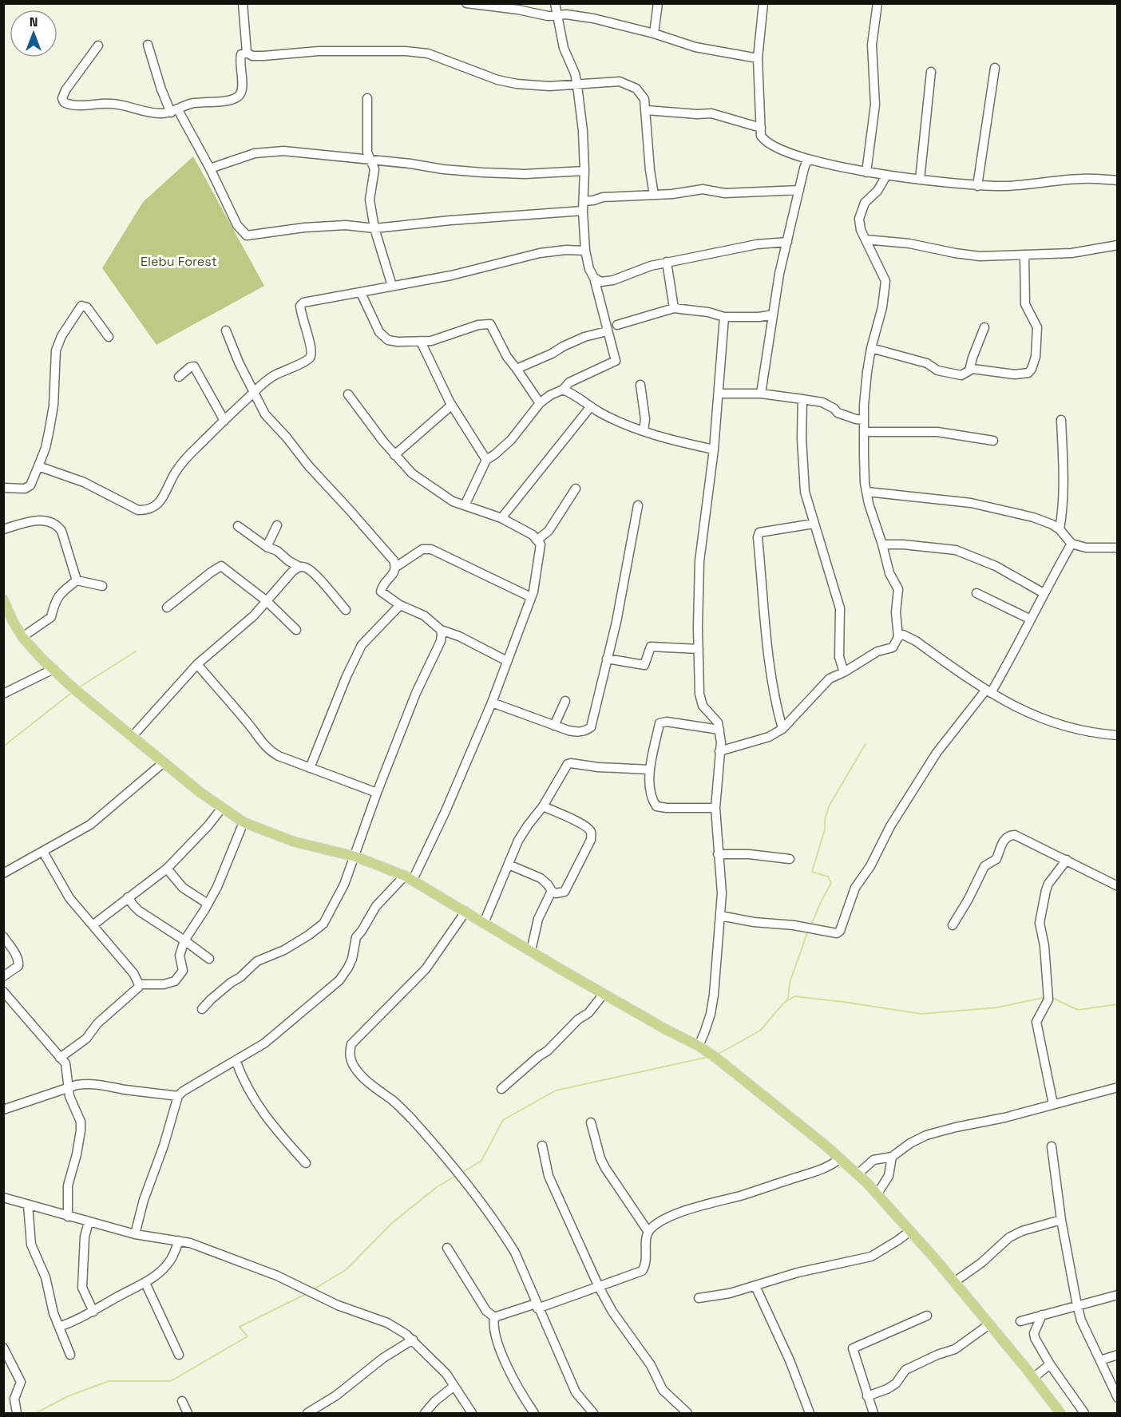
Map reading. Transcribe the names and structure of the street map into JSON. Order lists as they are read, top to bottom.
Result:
{
  "parks": ["Elebu Forest"],
  "north": "top"
}
